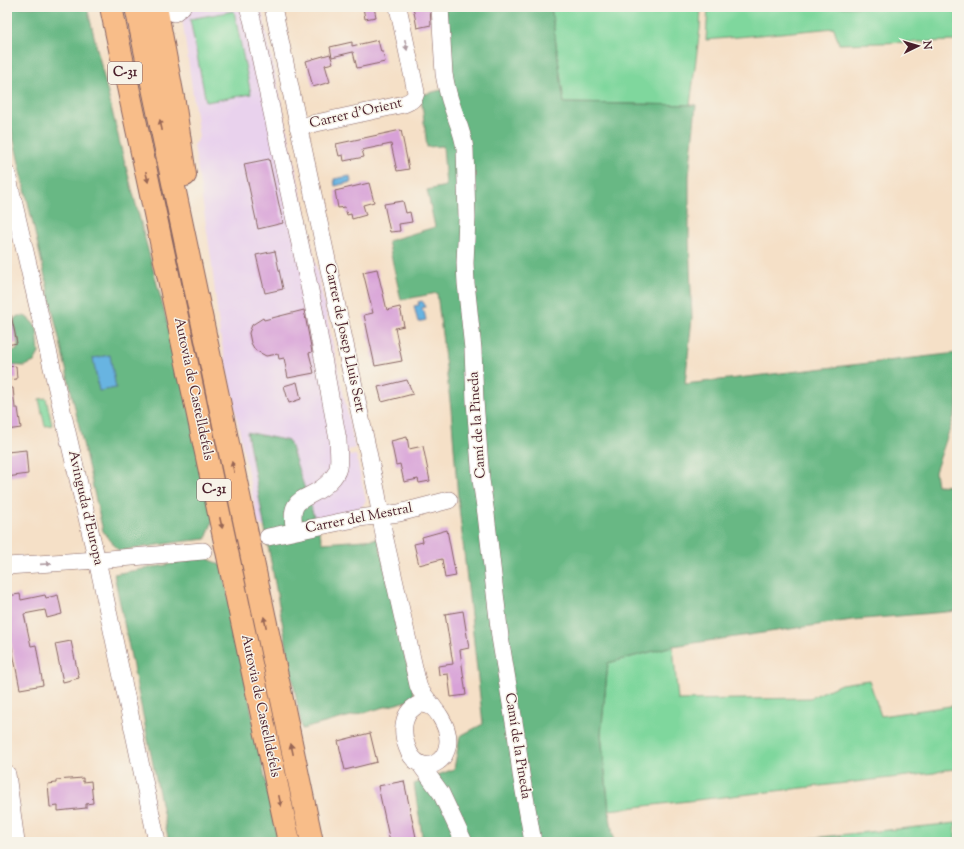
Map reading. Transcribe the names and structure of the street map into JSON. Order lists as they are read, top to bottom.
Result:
{
  "streets": {
    "highway": ["C-31", "Autovia de Castelldefels"],
    "street": [
      "Carrer d'Orient",
      "Carrer de Josep Lluis Sert",
      "Camí de la Pineda",
      "Avinguda d'Europa",
      "Carrer del Mestral"
    ]
  },
  "crossings": [
    ["Carrer d'Orient", "Carrer de Josep Lluis Sert"],
    ["Carrer de Josep Lluis Sert", "Carrer del Mestral"]
  ],
  "north": "right"
}
